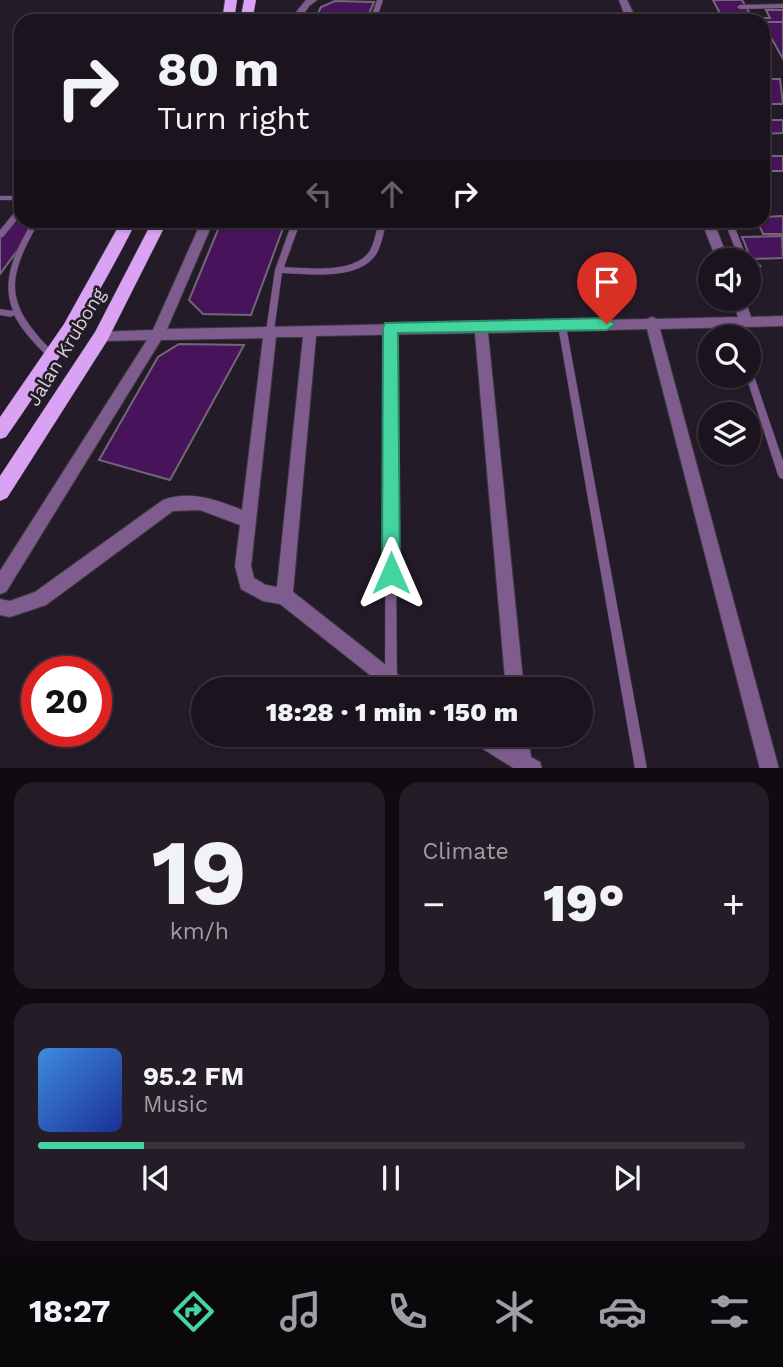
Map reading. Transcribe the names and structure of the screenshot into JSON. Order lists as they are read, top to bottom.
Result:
{
  "streets": {
    "main road": ["Jalan Krubong"]
  },
  "page": {
    "turn": ["80 m", "Turn right"],
    "limit": "20",
    "trip": "18:28 · 1 min · 150 m",
    "tile": [
      ["19", "km/h"],
      "Climate"
    ],
    "heat": ["−", "19°", "+"],
    "song": ["95.2 FM", "Music"],
    "tabs": "18:27"
  }
}
